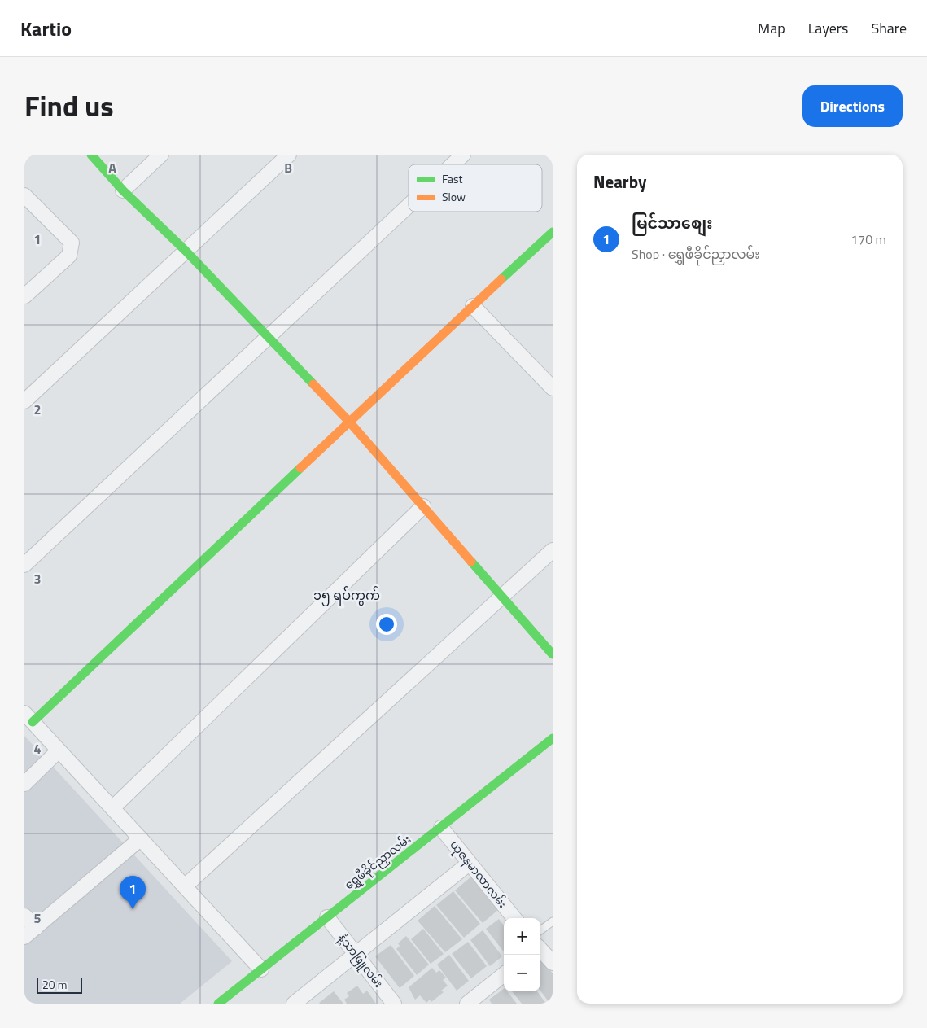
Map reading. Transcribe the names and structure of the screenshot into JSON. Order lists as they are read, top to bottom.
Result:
{
  "streets": {
    "street": ["ရွှေဖီခိုင်ညှာလမ်း", "ယုဇနမာလာလမ်း", "နံ့သာဖြူလမ်း"]
  },
  "crossings": [
    ["ရွှေဖီခိုင်ညှာလမ်း", "ယုဇနမာလာလမ်း"],
    ["ရွှေဖီခိုင်ညှာလမ်း", "နံ့သာဖြူလမ်း"]
  ],
  "districts": ["၁၅ ရပ်ကွက်"],
  "legend": ["Fast", "Slow"],
  "scale_bar": "20 m",
  "page": {
    "header": "Kartio",
    "nav": ["Map", "Layers", "Share"],
    "title": "Find us",
    "buttons": "Directions",
    "heading": "Nearby",
    "list": [
      {
        "mark": "1",
        "name": "မြင်သာစျေး",
        "note": "Shop · ရွှေဖီခိုင်ညှာလမ်း",
        "value": "170 m"
      }
    ],
    "pins": "1",
    "map_buttons": ["+", "−"],
    "scale": "20 m"
  },
  "grid": {
    "columns": ["A", "B"],
    "rows": [
      "1",
      "2",
      "3",
      "4",
      "5"
    ]
  }
}
